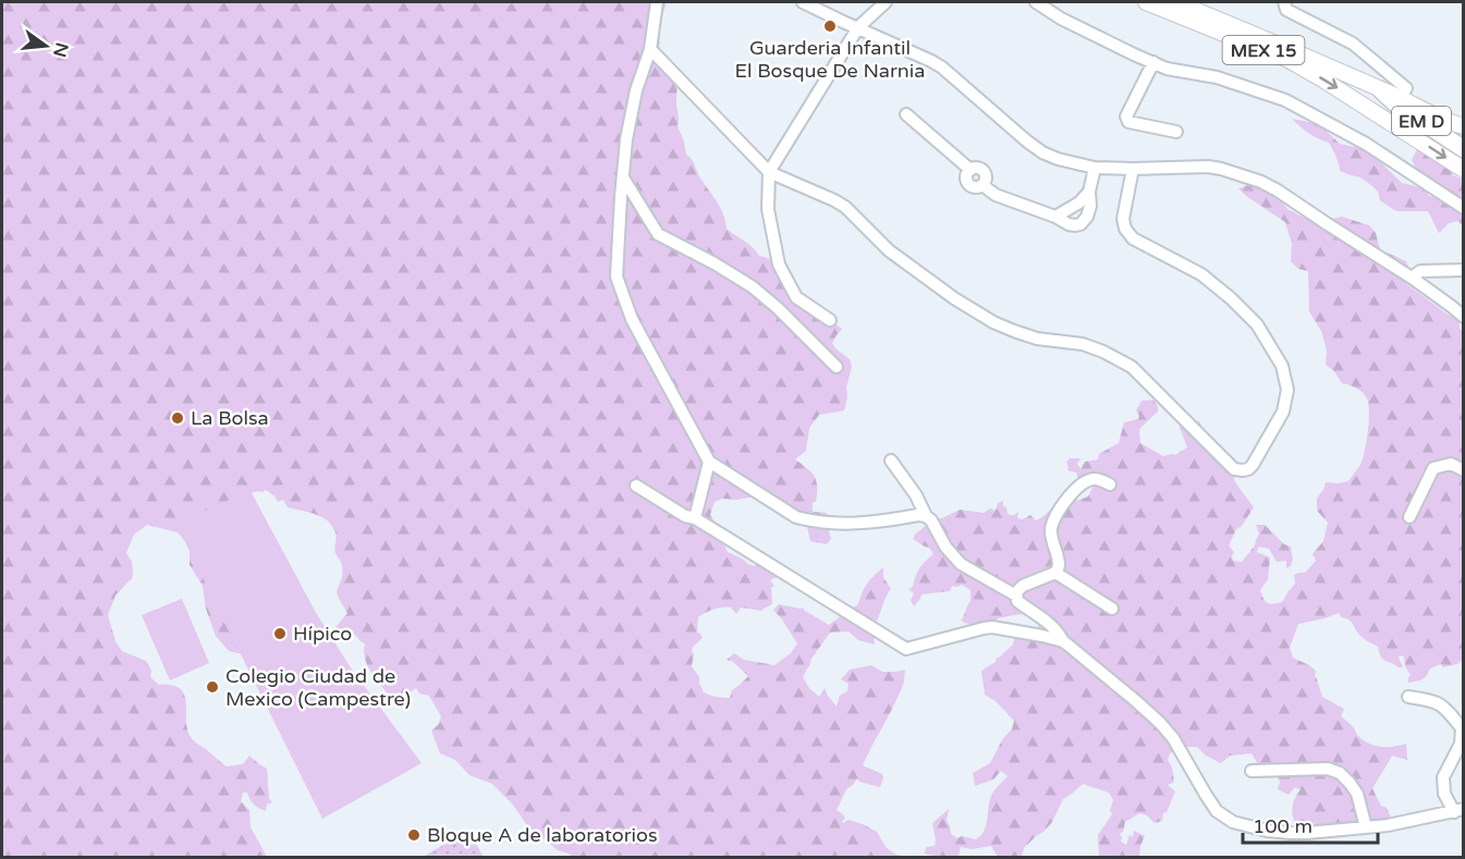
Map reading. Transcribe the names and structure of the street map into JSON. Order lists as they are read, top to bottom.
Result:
{
  "streets": {
    "highway": ["EM D"],
    "main road": ["MEX 15"]
  },
  "crossings": [
    ["MEX 15", "EM D"]
  ],
  "places": [
    "Guarderia Infantil El Bosque De Narnia",
    "La Bolsa",
    "Hípico",
    "Colegio Ciudad de Mexico (Campestre)",
    "Bloque A de laboratorios"
  ],
  "scale_bar": "100 m",
  "north": "right"
}
